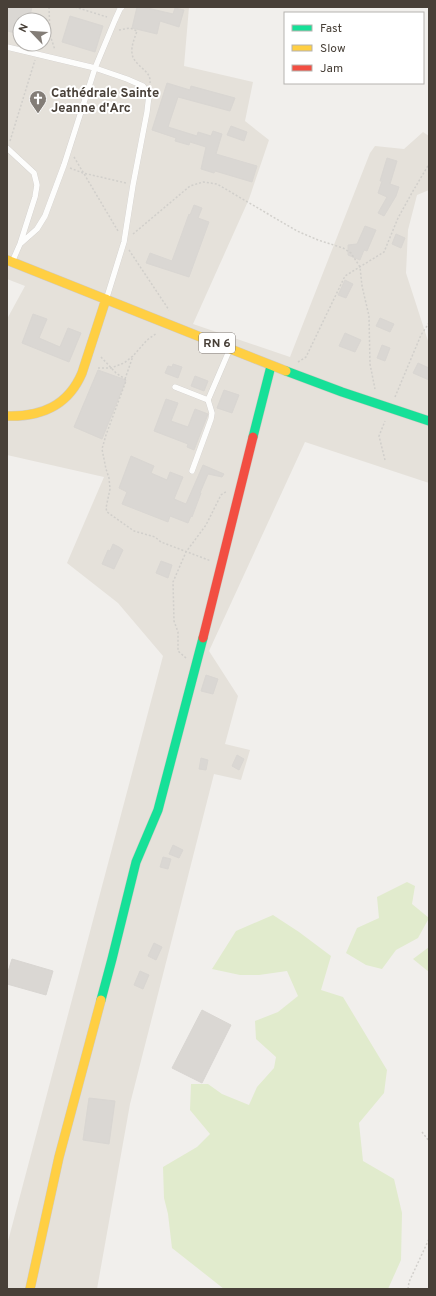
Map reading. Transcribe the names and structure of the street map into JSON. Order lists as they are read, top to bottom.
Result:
{
  "streets": {
    "street": ["RN 6"]
  },
  "places": {
    "church": ["Cathédrale Sainte Jeanne d'Arc"]
  },
  "legend": ["Fast", "Slow", "Jam"],
  "north": "top left"
}
